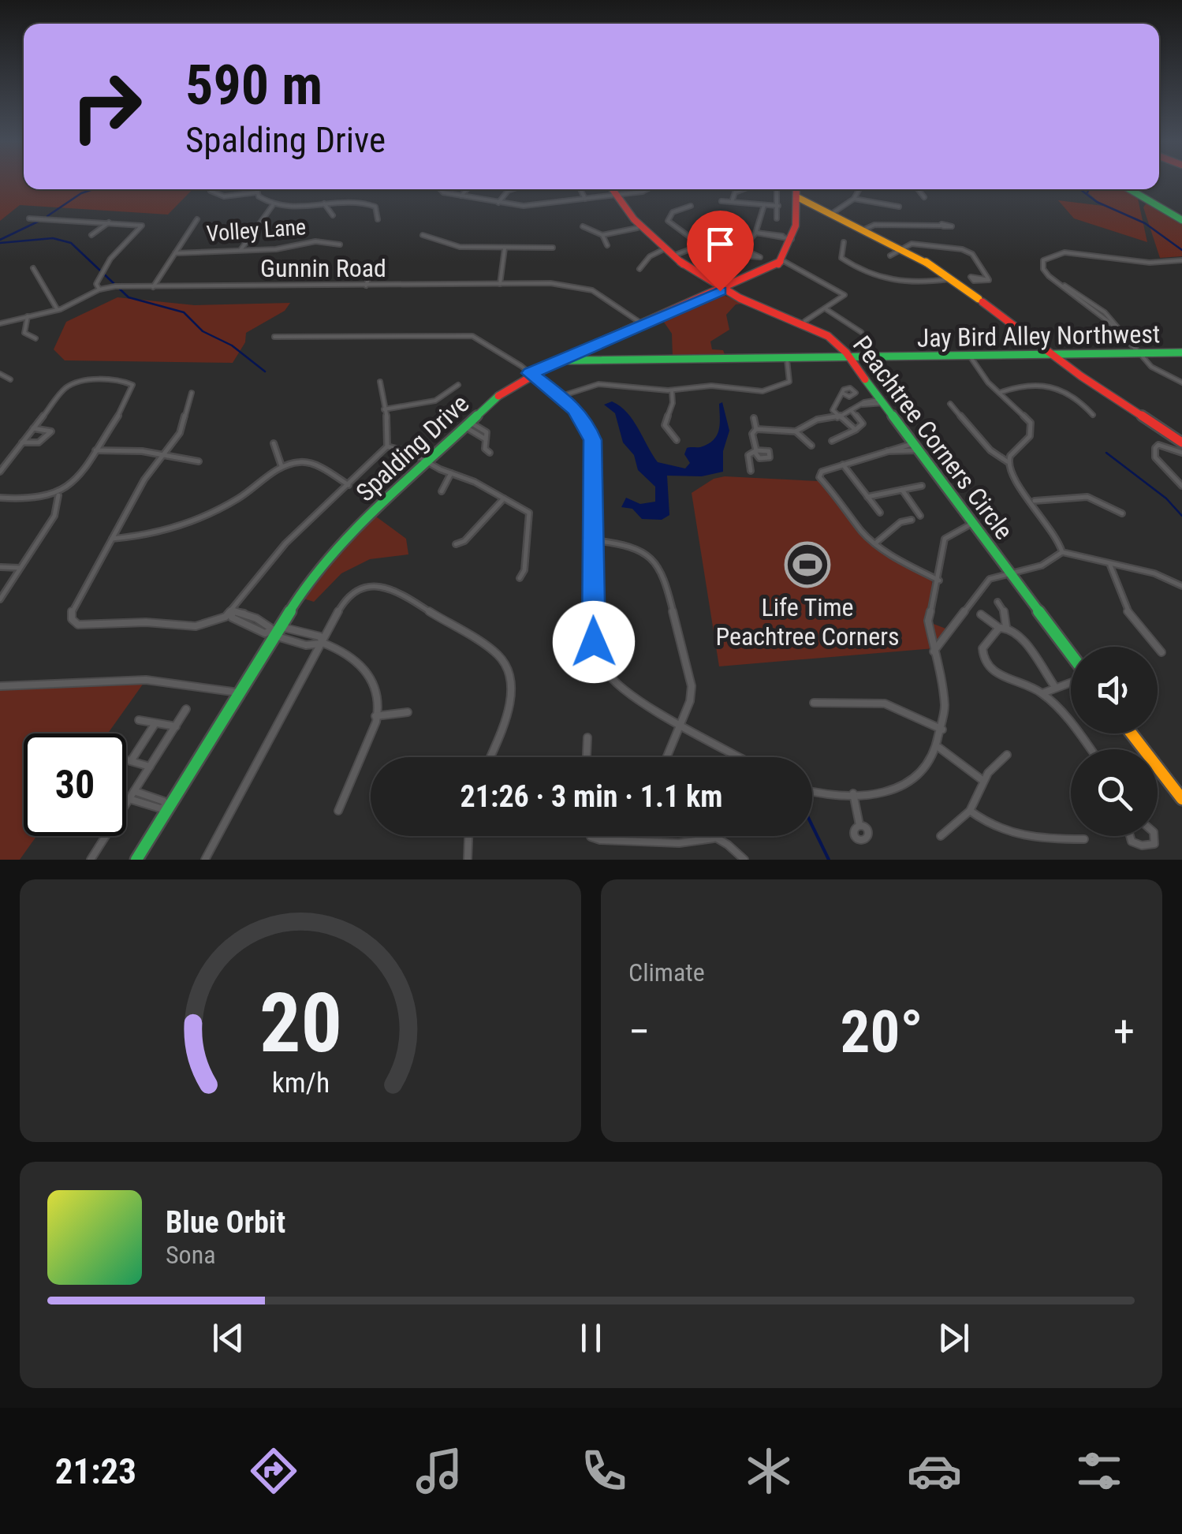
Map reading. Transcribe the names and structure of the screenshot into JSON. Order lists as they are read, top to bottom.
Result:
{
  "streets": {
    "main road": ["Jay Bird Alley Northwest", "Peachtree Corners Circle", "Spalding Drive"],
    "street": ["Volley Lane", "Gunnin Road"]
  },
  "crossings": [
    ["Gunnin Road", "Spalding Drive"],
    ["Jay Bird Alley Northwest", "Peachtree Corners Circle"],
    ["Jay Bird Alley Northwest", "Spalding Drive"],
    ["Peachtree Corners Circle", "Spalding Drive"]
  ],
  "places": {
    "sports": ["Life Time Peachtree Corners"]
  },
  "page": {
    "turn": ["590 m", "Spalding Drive"],
    "limit": "30",
    "trip": "21:26 · 3 min · 1.1 km",
    "tile": "Climate",
    "heat": ["−", "20°", "+"],
    "song": ["Blue Orbit", "Sona"],
    "tabs": "21:23",
    "gauge": ["20", "km/h"]
  }
}
